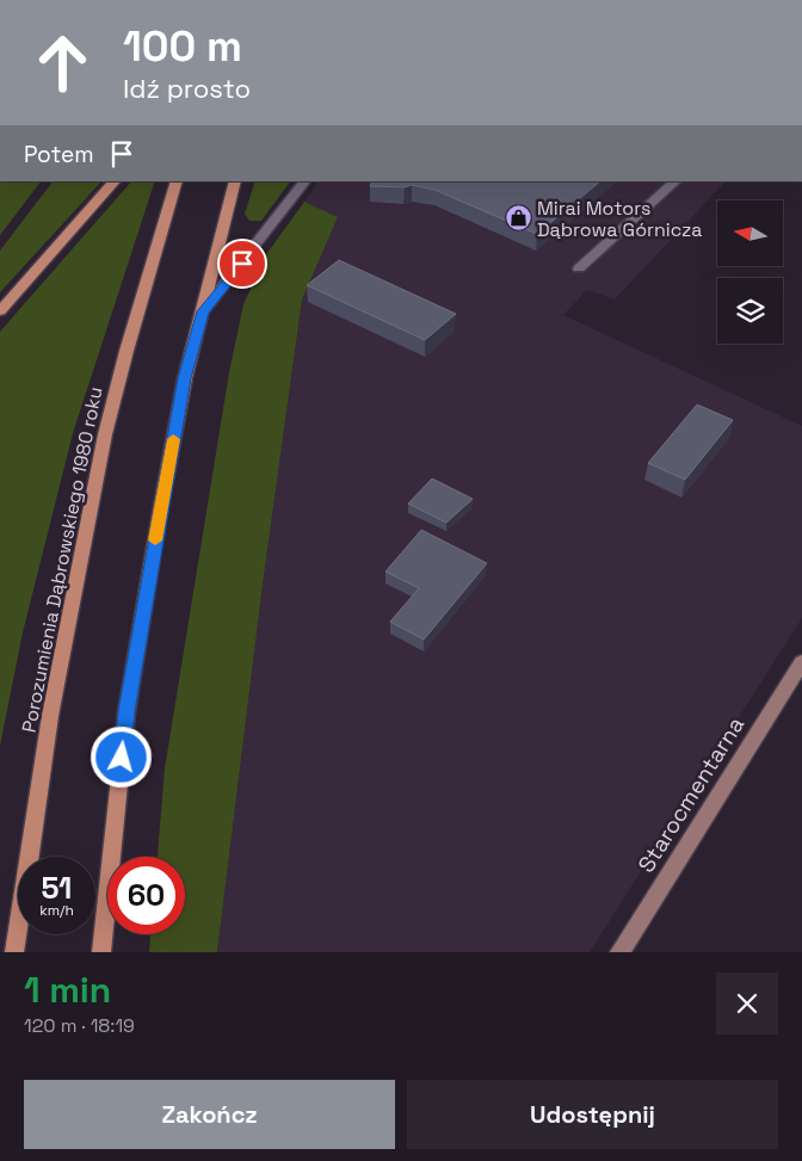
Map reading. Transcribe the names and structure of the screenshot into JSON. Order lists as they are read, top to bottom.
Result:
{
  "streets": {
    "main road": ["Porozumienia Dąbrowskiego 1980 roku"],
    "street": ["Starocmentarna"]
  },
  "places": {
    "shop": ["Mirai Motors Dąbrowa Górnicza"]
  },
  "north": "left",
  "page": {
    "turn": ["100 m", "Idź prosto"],
    "then": "Potem",
    "speed": "51 km/h",
    "limit": "60",
    "heading": ["1 min", "120 m · 18:19"],
    "buttons": ["Zakończ", "Udostępnij"]
  }
}
